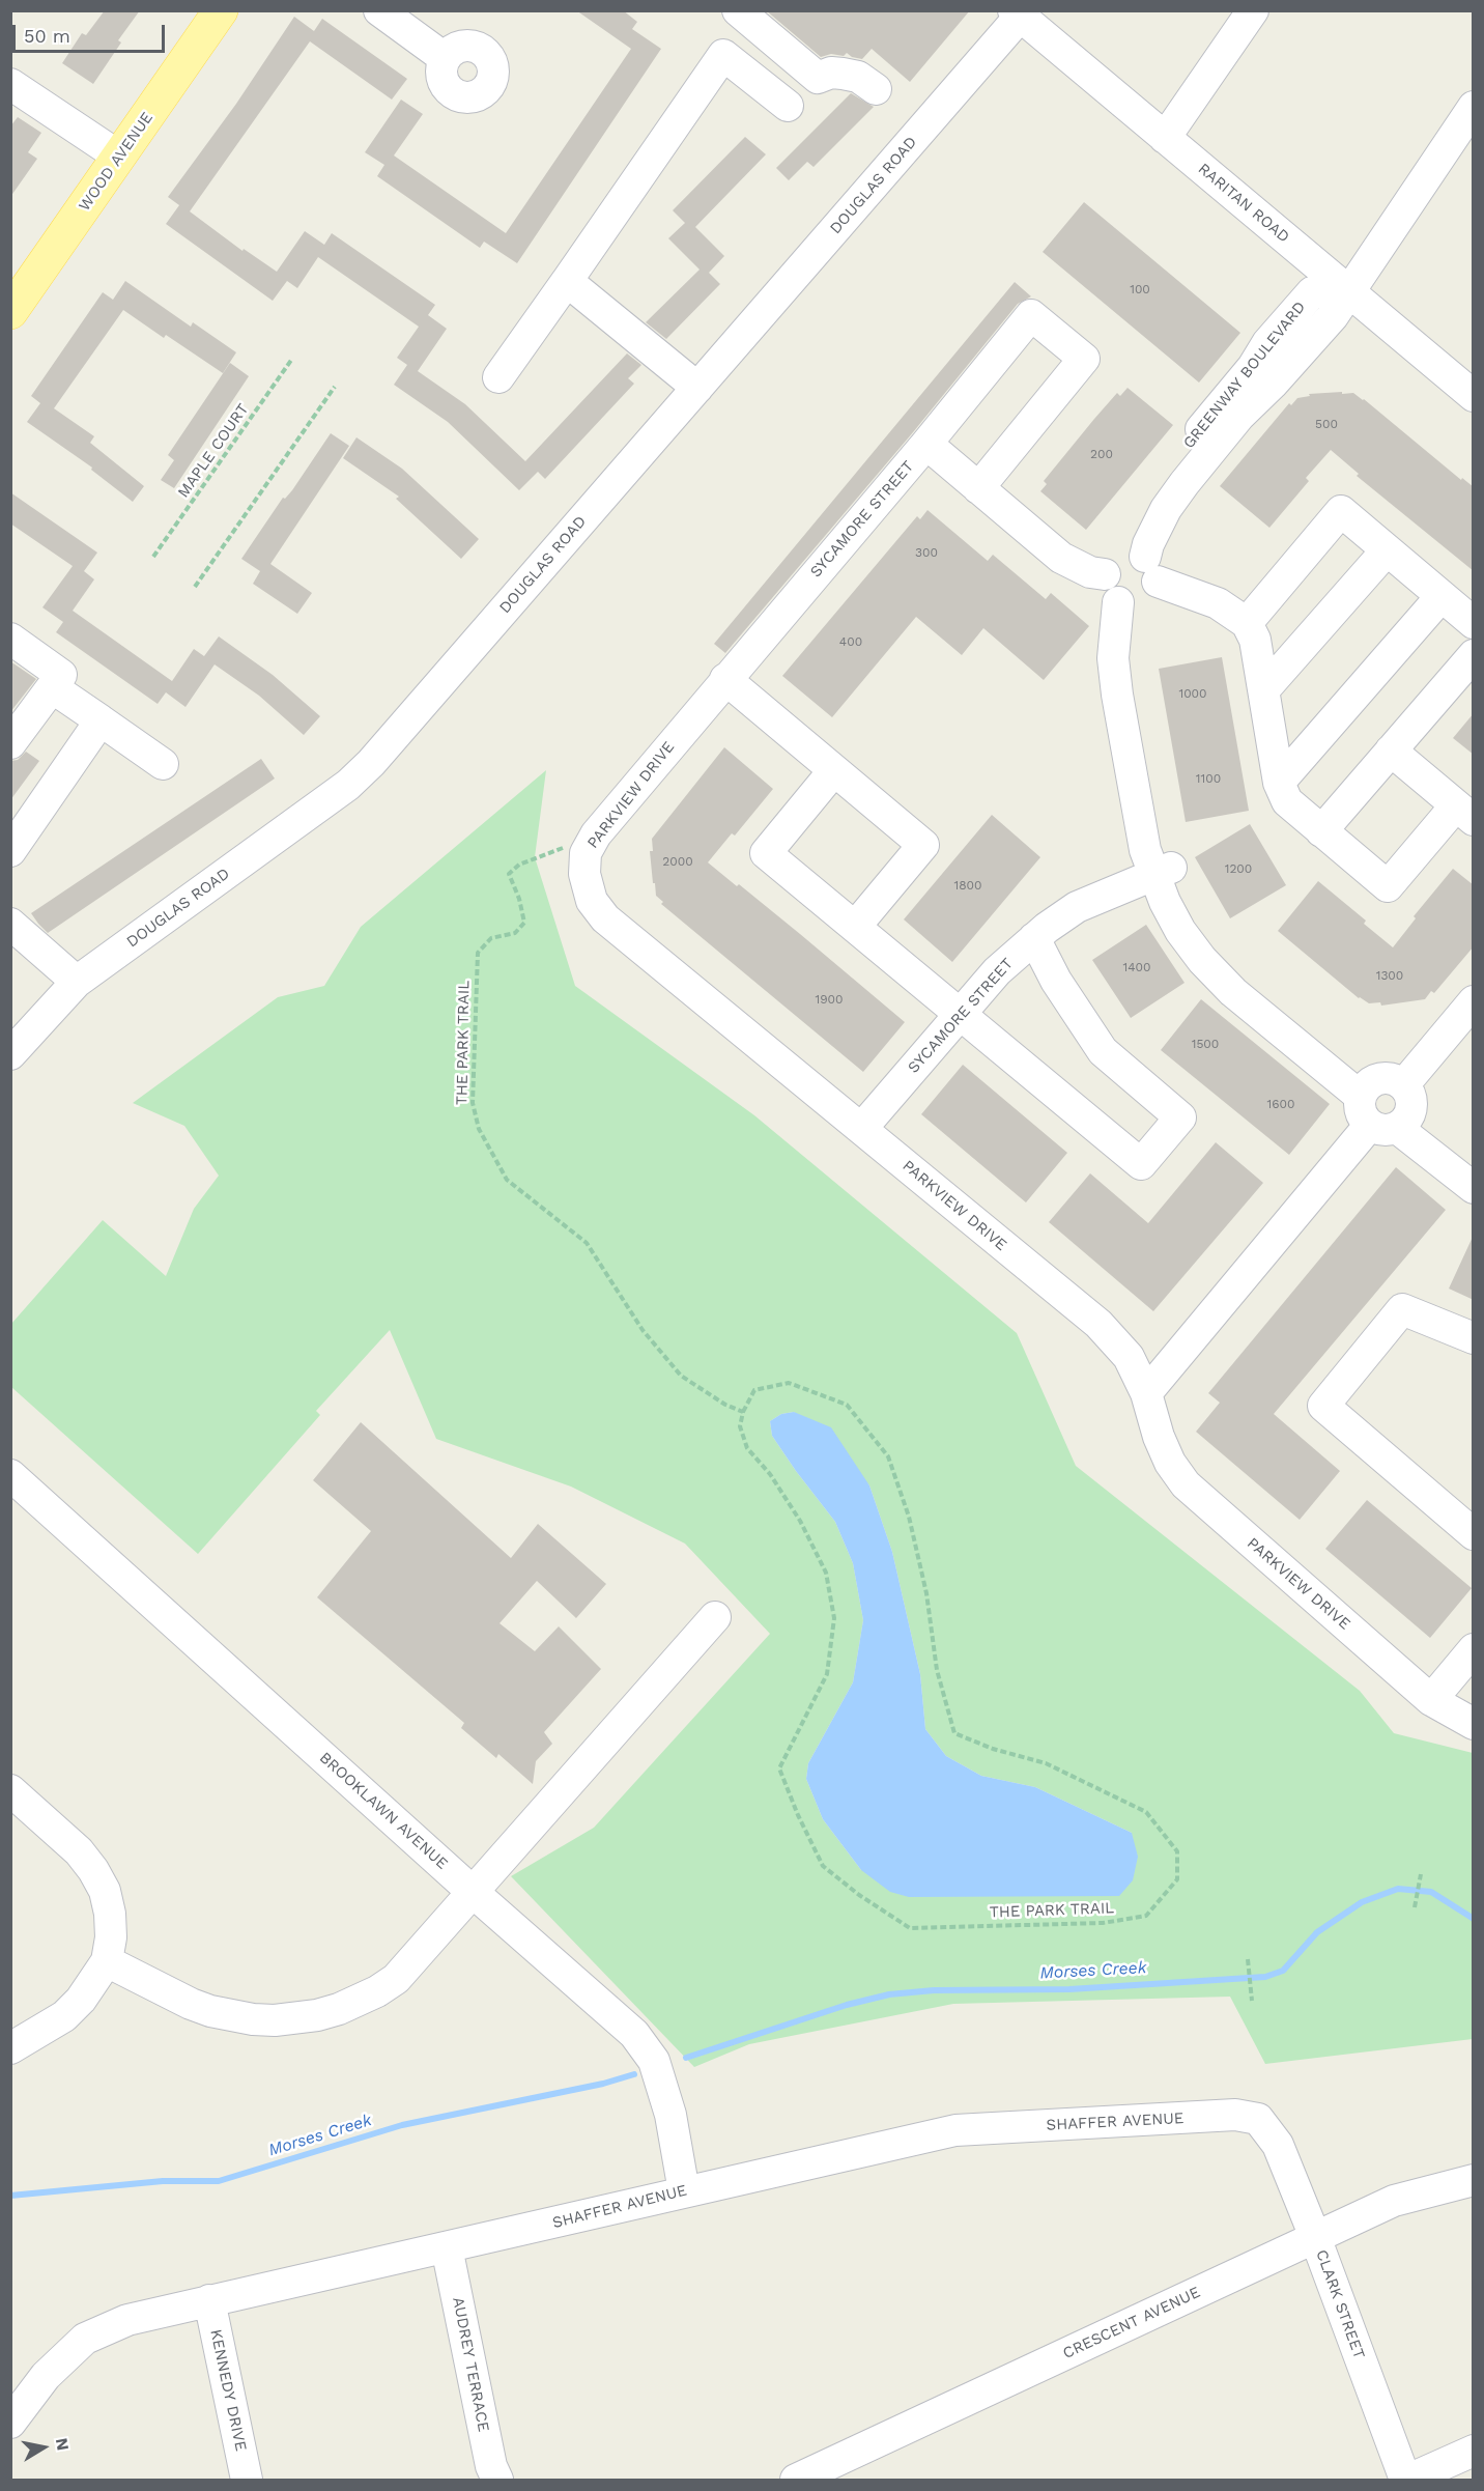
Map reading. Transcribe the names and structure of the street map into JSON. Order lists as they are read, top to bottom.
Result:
{
  "streets": {
    "main road": ["WOOD AVENUE"],
    "street": [
      "DOUGLAS ROAD",
      "RARITAN ROAD",
      "GREENWAY BOULEVARD",
      "SYCAMORE STREET",
      "PARKVIEW DRIVE",
      "BROOKLAWN AVENUE",
      "SHAFFER AVENUE",
      "CLARK STREET",
      "CRESCENT AVENUE",
      "AUDREY TERRACE",
      "KENNEDY DRIVE"
    ],
    "path": ["MAPLE COURT", "THE PARK TRAIL"]
  },
  "crossings": [
    ["DOUGLAS ROAD", "RARITAN ROAD"],
    ["RARITAN ROAD", "GREENWAY BOULEVARD"],
    ["SYCAMORE STREET", "PARKVIEW DRIVE"],
    ["PARKVIEW DRIVE", "THE PARK TRAIL"],
    ["BROOKLAWN AVENUE", "SHAFFER AVENUE"],
    ["SHAFFER AVENUE", "CLARK STREET"],
    ["SHAFFER AVENUE", "AUDREY TERRACE"],
    ["SHAFFER AVENUE", "KENNEDY DRIVE"],
    ["CLARK STREET", "CRESCENT AVENUE"]
  ],
  "water": ["Morses Creek"],
  "house_numbers": [
    "100",
    "500",
    "200",
    "300",
    "400",
    "1000",
    "1100",
    "2000",
    "1200",
    "1800",
    "1400",
    "1300",
    "1900",
    "1500",
    "1600"
  ],
  "scale_bar": "50 m",
  "north": "right"
}
